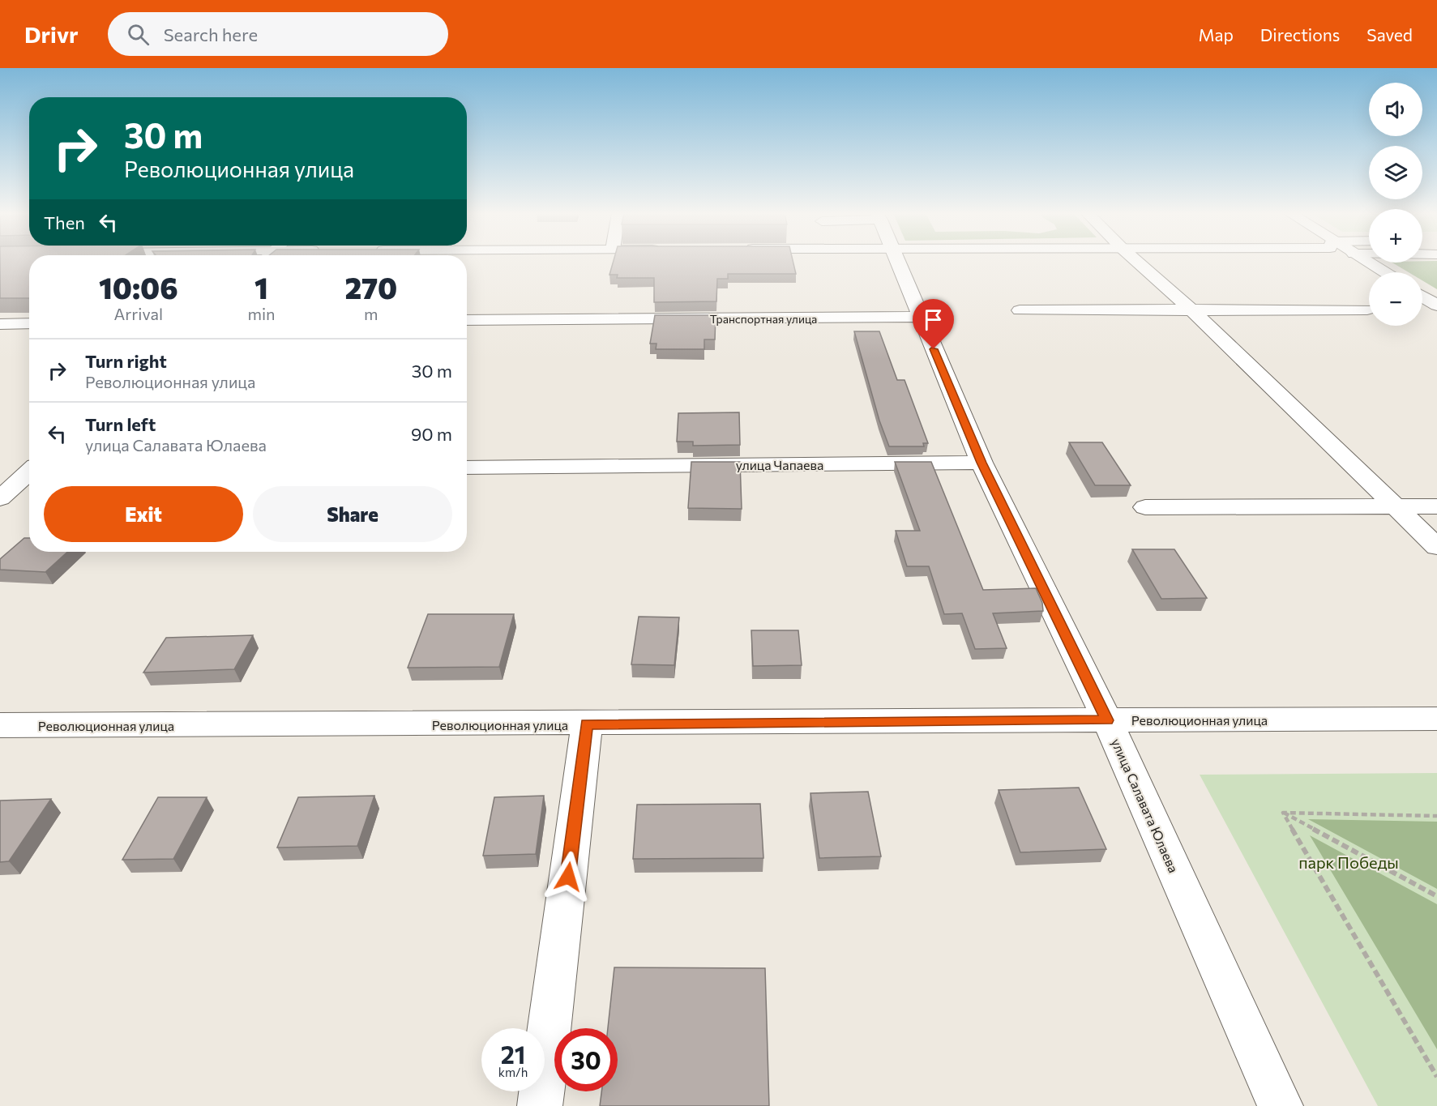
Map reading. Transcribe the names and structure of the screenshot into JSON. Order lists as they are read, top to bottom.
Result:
{
  "streets": {
    "street": [
      "Транспортная улица",
      "улица Чапаева",
      "Революционная улица",
      "улица Салавата Юлаева"
    ]
  },
  "crossings": [
    ["Транспортная улица", "улица Салавата Юлаева"],
    ["улица Чапаева", "улица Салавата Юлаева"],
    ["Революционная улица", "улица Салавата Юлаева"]
  ],
  "parks": ["парк Победы"],
  "page": {
    "header": "Drivr",
    "search": "Search here",
    "nav": ["Map", "Directions", "Saved"],
    "map_buttons": ["+", "−"],
    "turn": ["30 m", "Революционная улица"],
    "then": "Then",
    "eta": [
      "10:06",
      "Arrival",
      "1",
      "min",
      "270",
      "m"
    ],
    "list": [
      {
        "name": "Turn right",
        "note": "Революционная улица",
        "value": "30 m"
      },
      {
        "name": "Turn left",
        "note": "улица Салавата Юлаева",
        "value": "90 m"
      }
    ],
    "buttons": ["Exit", "Share"],
    "speed": "21 km/h",
    "limit": "30"
  }
}
